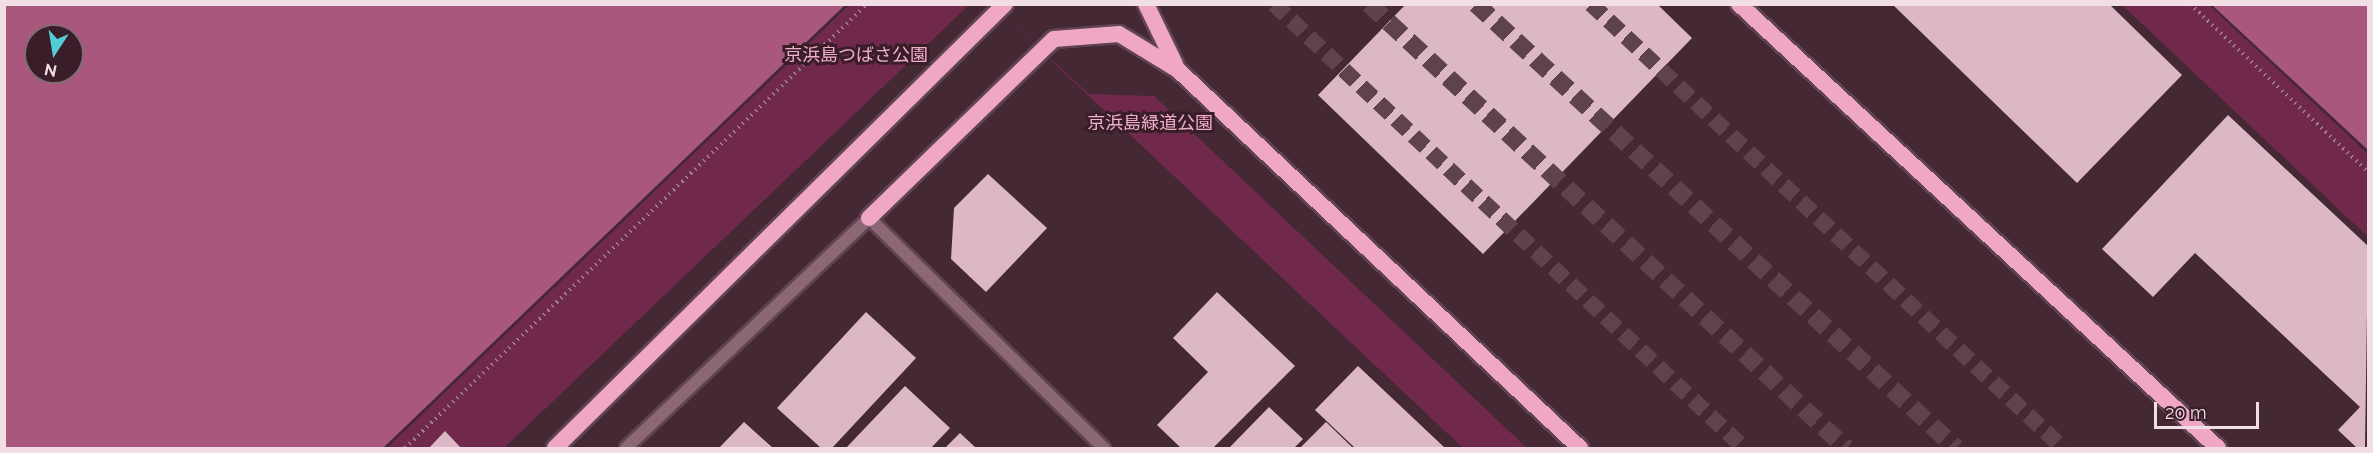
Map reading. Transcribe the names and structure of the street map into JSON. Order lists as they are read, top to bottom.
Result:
{
  "parks": ["京浜島つばさ公園", "京浜島緑道公園"],
  "scale_bar": "20 m",
  "north": "bottom"
}
